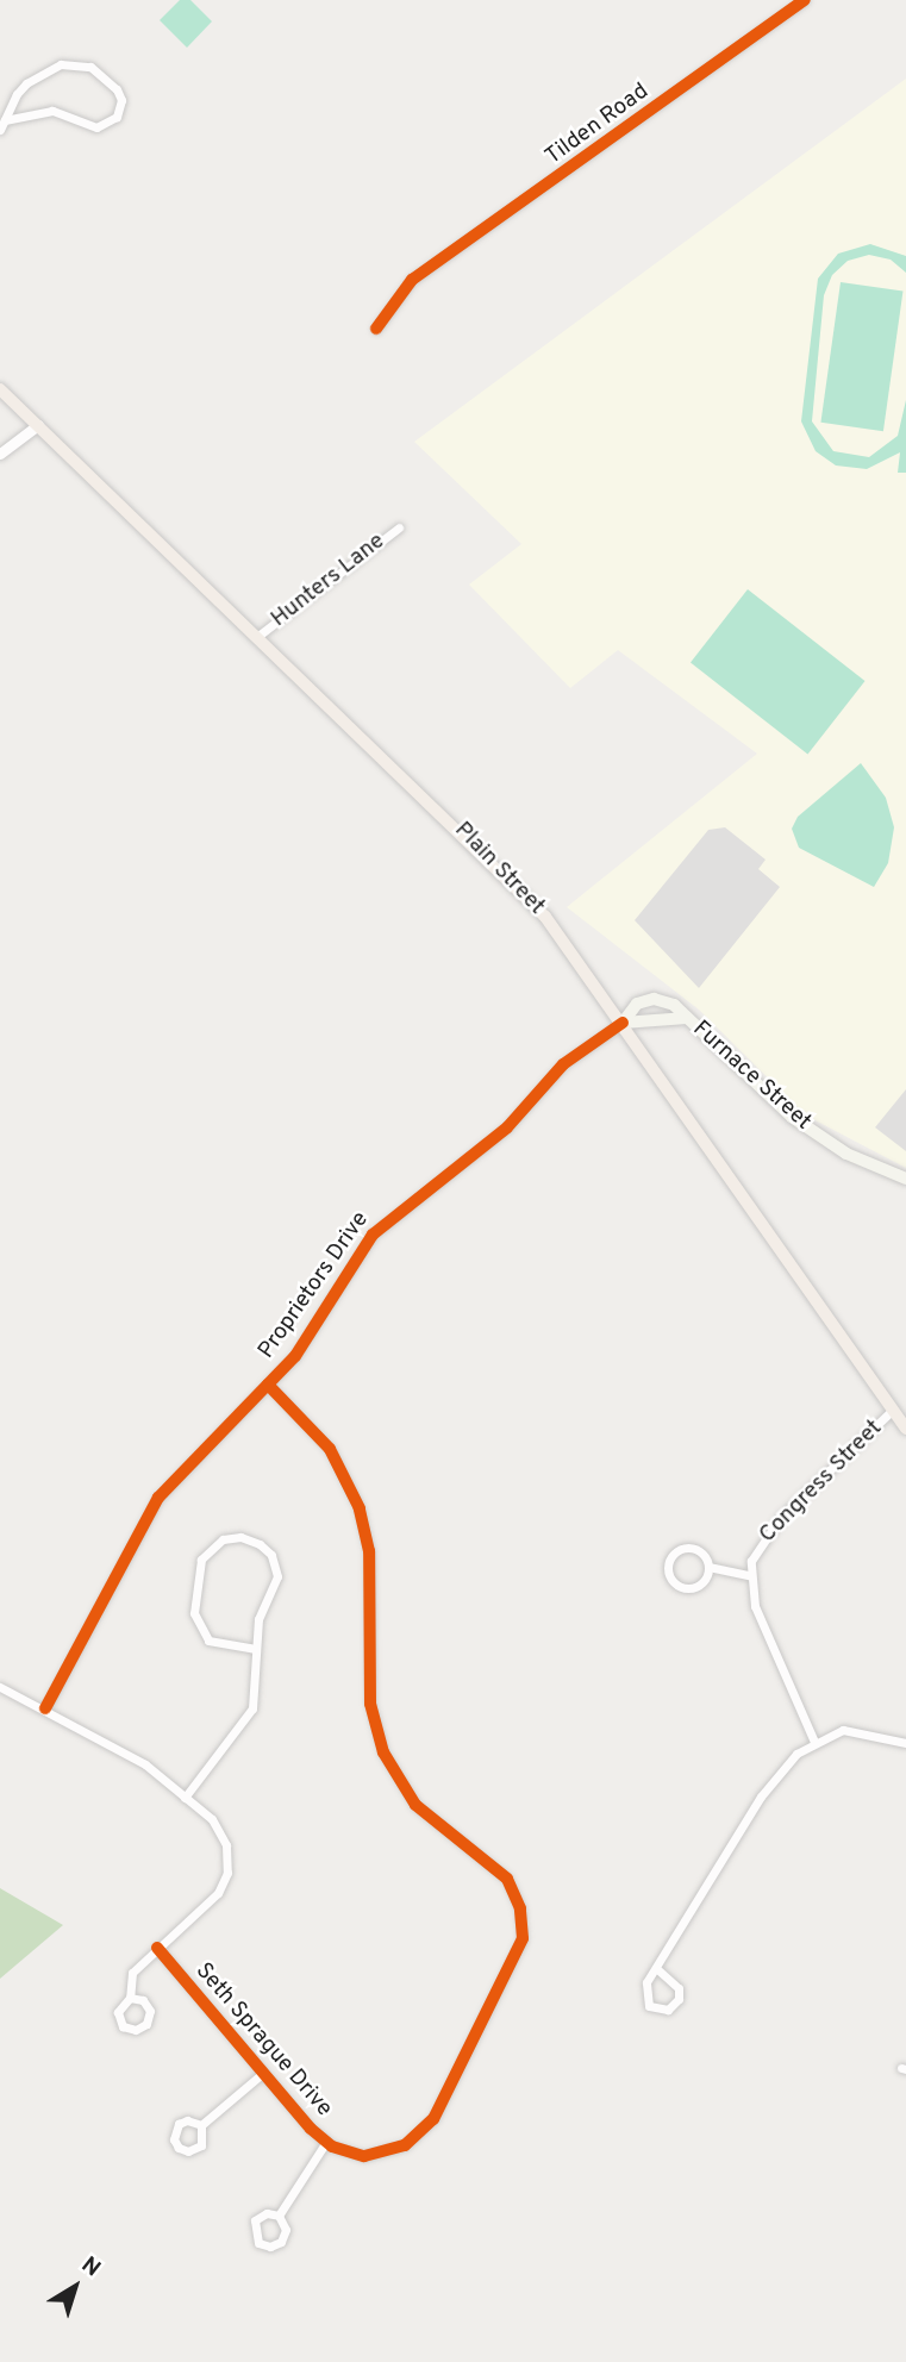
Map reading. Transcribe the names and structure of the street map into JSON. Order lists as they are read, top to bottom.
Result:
{
  "streets": {
    "main road": ["Plain Street", "Furnace Street"],
    "street": [
      "Tilden Road",
      "Hunters Lane",
      "Proprietors Drive",
      "Congress Street",
      "Seth Sprague Drive"
    ]
  },
  "crossings": [
    ["Hunters Lane", "Plain Street"],
    ["Plain Street", "Furnace Street"],
    ["Plain Street", "Proprietors Drive"],
    ["Plain Street", "Congress Street"],
    ["Furnace Street", "Proprietors Drive"],
    ["Proprietors Drive", "Seth Sprague Drive"]
  ],
  "north": "top right"
}
